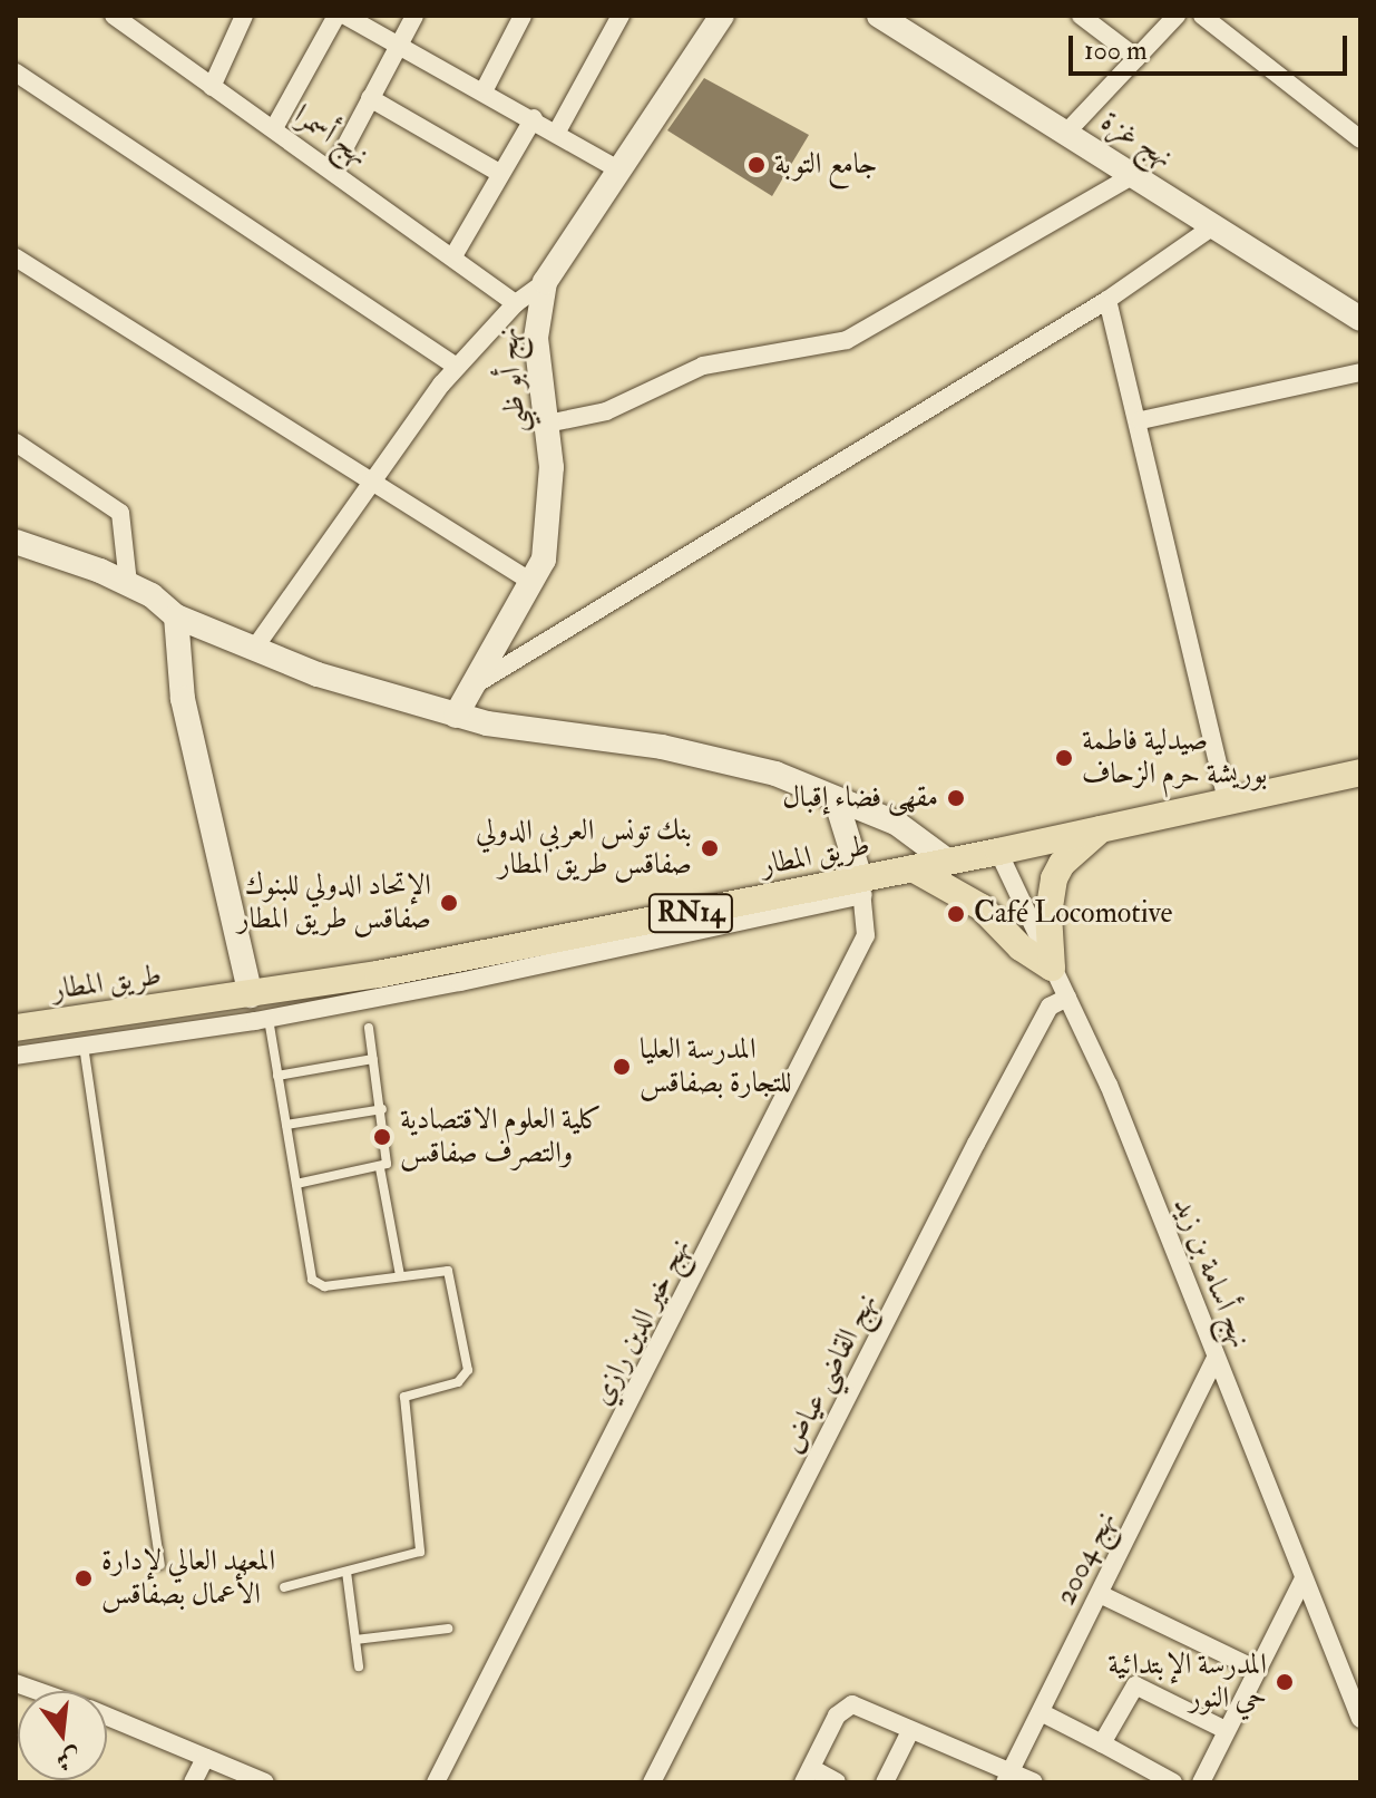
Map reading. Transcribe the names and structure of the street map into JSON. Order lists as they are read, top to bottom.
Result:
{
  "streets": {
    "main road": ["طريق المطار", "RN14"],
    "street": [
      "نهج أسمرا",
      "نهج غزة",
      "نهج أبو ظبي",
      "نهج أسامة بن زيد",
      "نهج خير الدين رازي",
      "نهج القاضي عياض",
      "نهج 2004"
    ]
  },
  "crossings": [
    ["طريق المطار", "نهج أسامة بن زيد"],
    ["طريق المطار", "نهج خير الدين رازي"],
    ["نهج أسامة بن زيد", "نهج القاضي عياض"],
    ["نهج أسامة بن زيد", "نهج 2004"]
  ],
  "places": [
    "جامع التوبة",
    "صيدلية فاطمة بوريشة حرم الزحاف",
    "مقهى فضاء إقبال",
    "بنك تونس العربي الدولي صفاقس طريق المطار",
    "الإتحاد الدولي للبنوك صفاقس طريق المطار",
    "Café Locomotive",
    "المدرسة العليا للتجارة بصفاقس",
    "كلية العلوم الاقتصادية والتصرف صفاقس",
    "المعهد العالي لإدارة الأعمال بصفاقس",
    "المدرسة الإبتدائية حي النور"
  ],
  "scale_bar": "100 m",
  "north": "bottom"
}
